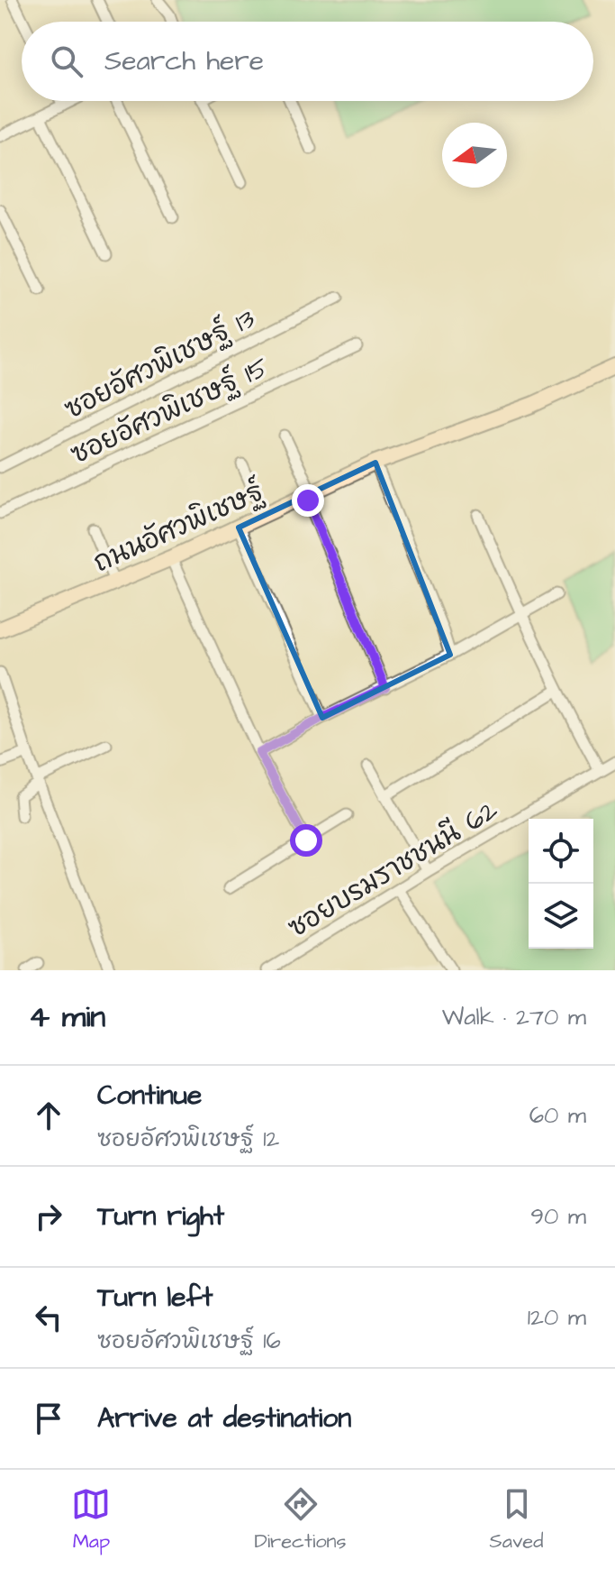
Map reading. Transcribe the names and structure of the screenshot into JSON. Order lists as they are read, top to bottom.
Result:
{
  "streets": {
    "street": [
      "ซอยอัศวพิเชษฐ์ 13",
      "ซอยอัศวพิเชษฐ์ 15",
      "ถนนอัศวพิเชษฐ์",
      "ซอยบรมราชชนนี 62"
    ]
  },
  "north": "left",
  "page": {
    "search": "Search here",
    "heading": ["4 min", "Walk · 270 m"],
    "list": [
      ["Continue", "ซอยอัศวพิเชษฐ์ 12", "60 m"],
      ["Turn right", "90 m"],
      ["Turn left", "ซอยอัศวพิเชษฐ์ 16", "120 m"],
      "Arrive at destination"
    ],
    "nav": ["Map", "Directions", "Saved"]
  }
}
